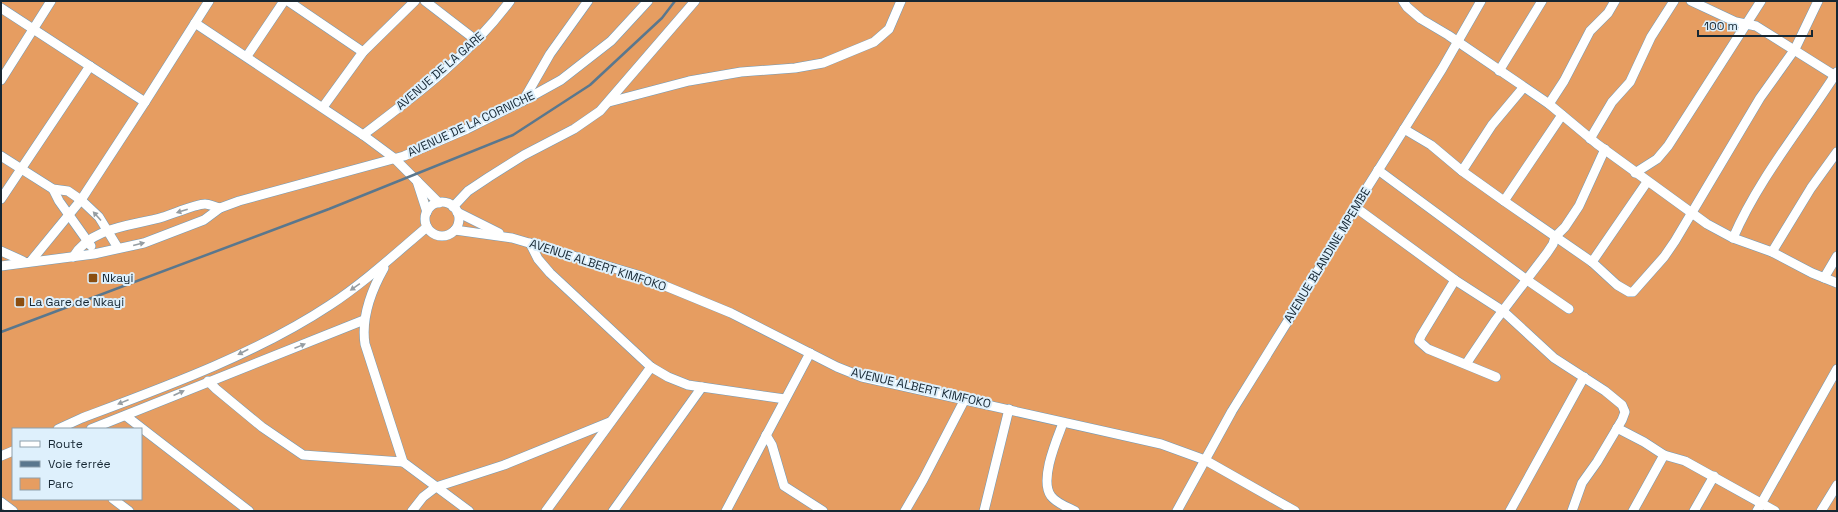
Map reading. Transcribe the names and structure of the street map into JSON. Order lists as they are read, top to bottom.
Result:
{
  "streets": {
    "street": [
      "AVENUE DE LA GARE",
      "AVENUE DE LA CORNICHE",
      "AVENUE BLANDINE MPEMBE",
      "AVENUE ALBERT KIMFOKO"
    ]
  },
  "crossings": [
    ["AVENUE BLANDINE MPEMBE", "AVENUE ALBERT KIMFOKO"]
  ],
  "places": {
    "transit": ["Nkayi", "La Gare de Nkayi"]
  },
  "legend": ["Route", "Voie ferrée", "Parc"],
  "scale_bar": "100 m"
}
